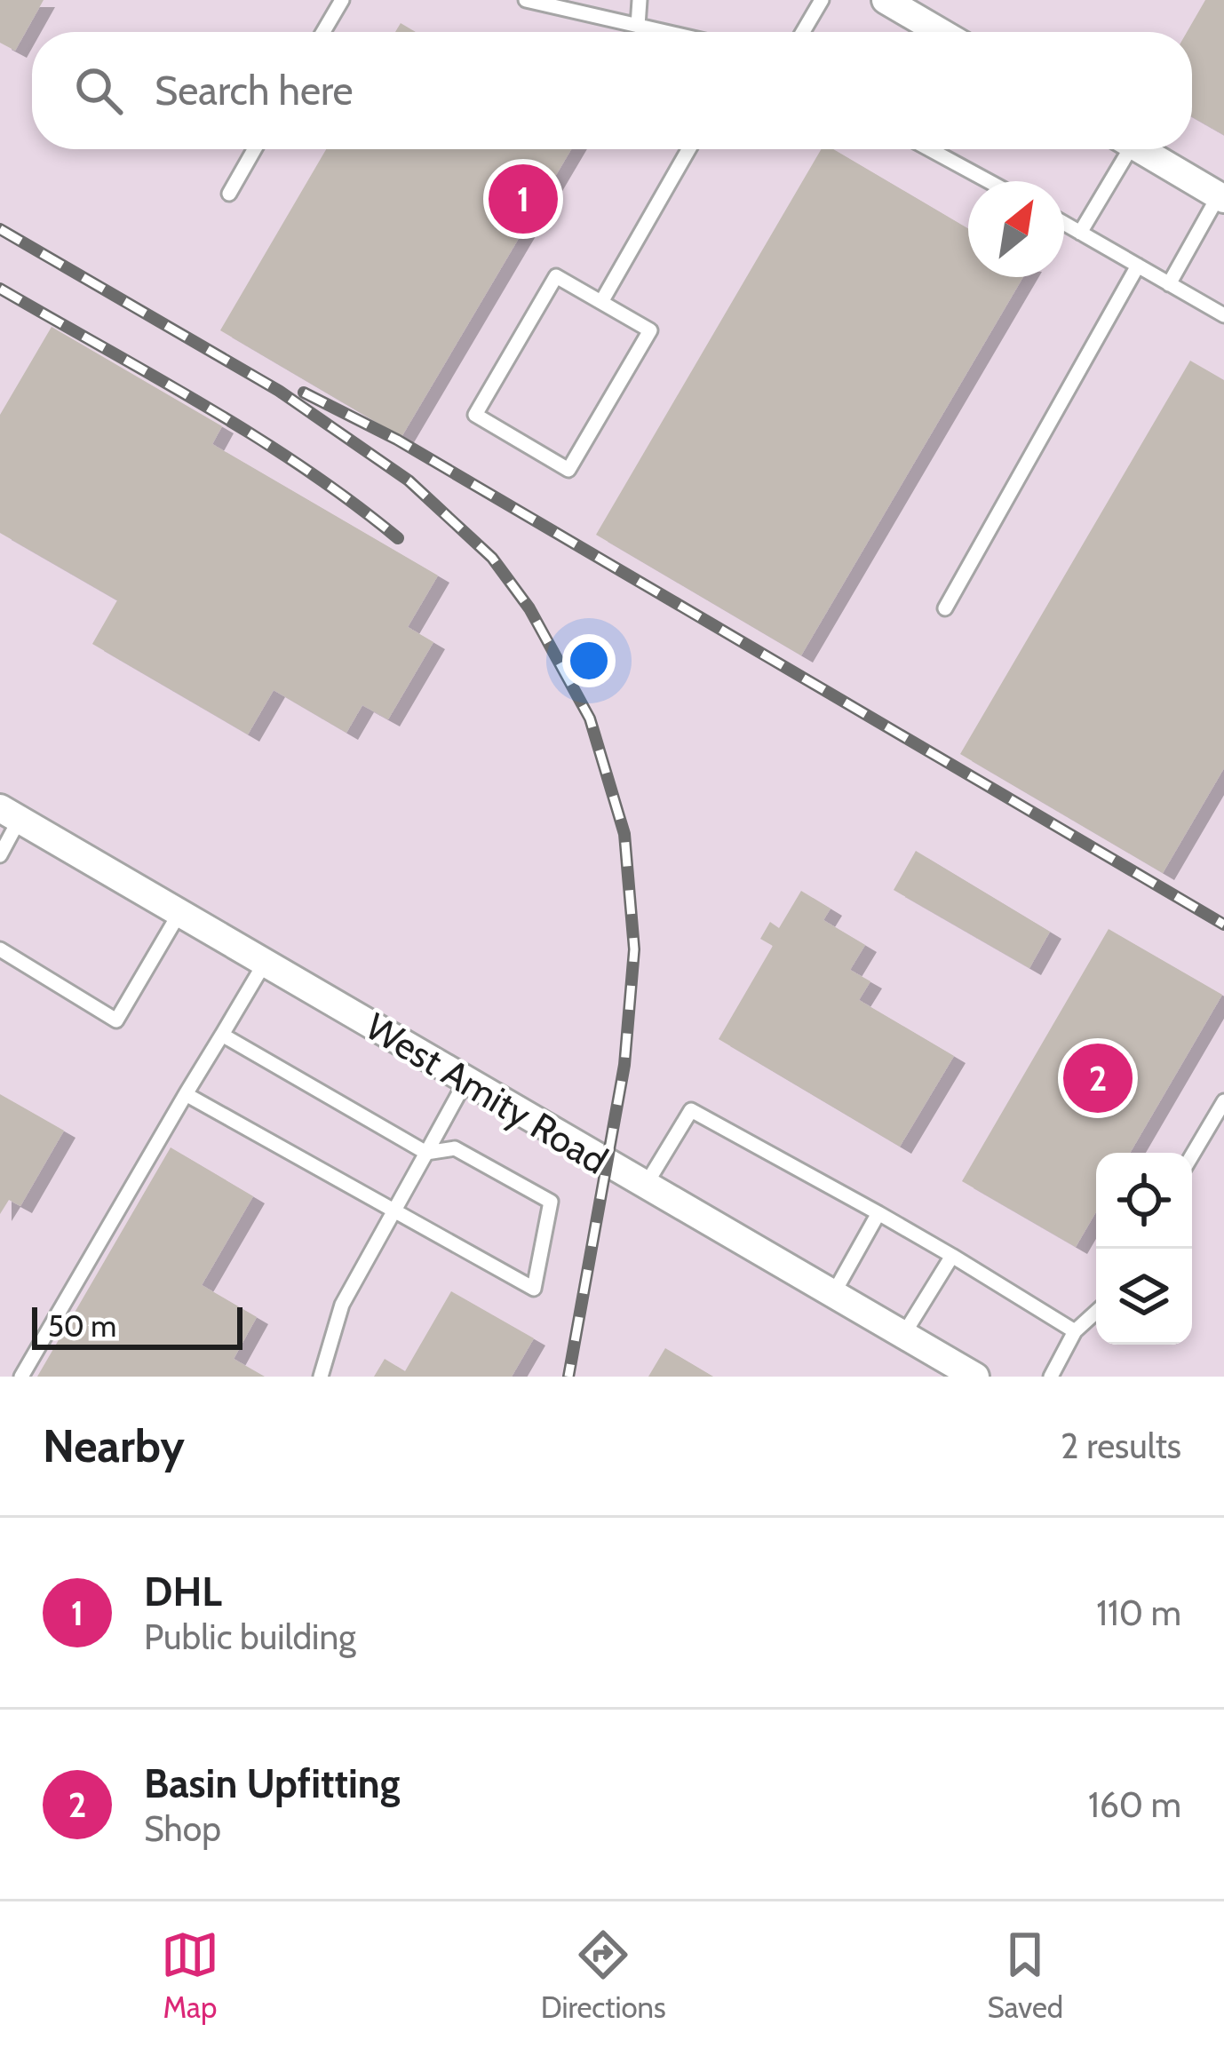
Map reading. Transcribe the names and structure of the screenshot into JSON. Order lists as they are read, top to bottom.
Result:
{
  "streets": {
    "street": ["West Amity Road"]
  },
  "scale_bar": "50 m",
  "north": "top right",
  "page": {
    "search": "Search here",
    "pins": ["1", "2"],
    "scale": "50 m",
    "heading": ["Nearby", "2 results"],
    "list": [
      {
        "mark": "1",
        "name": "DHL",
        "note": "Public building",
        "value": "110 m"
      },
      {
        "mark": "2",
        "name": "Basin Upfitting",
        "note": "Shop",
        "value": "160 m"
      }
    ],
    "nav": ["Map", "Directions", "Saved"]
  }
}
